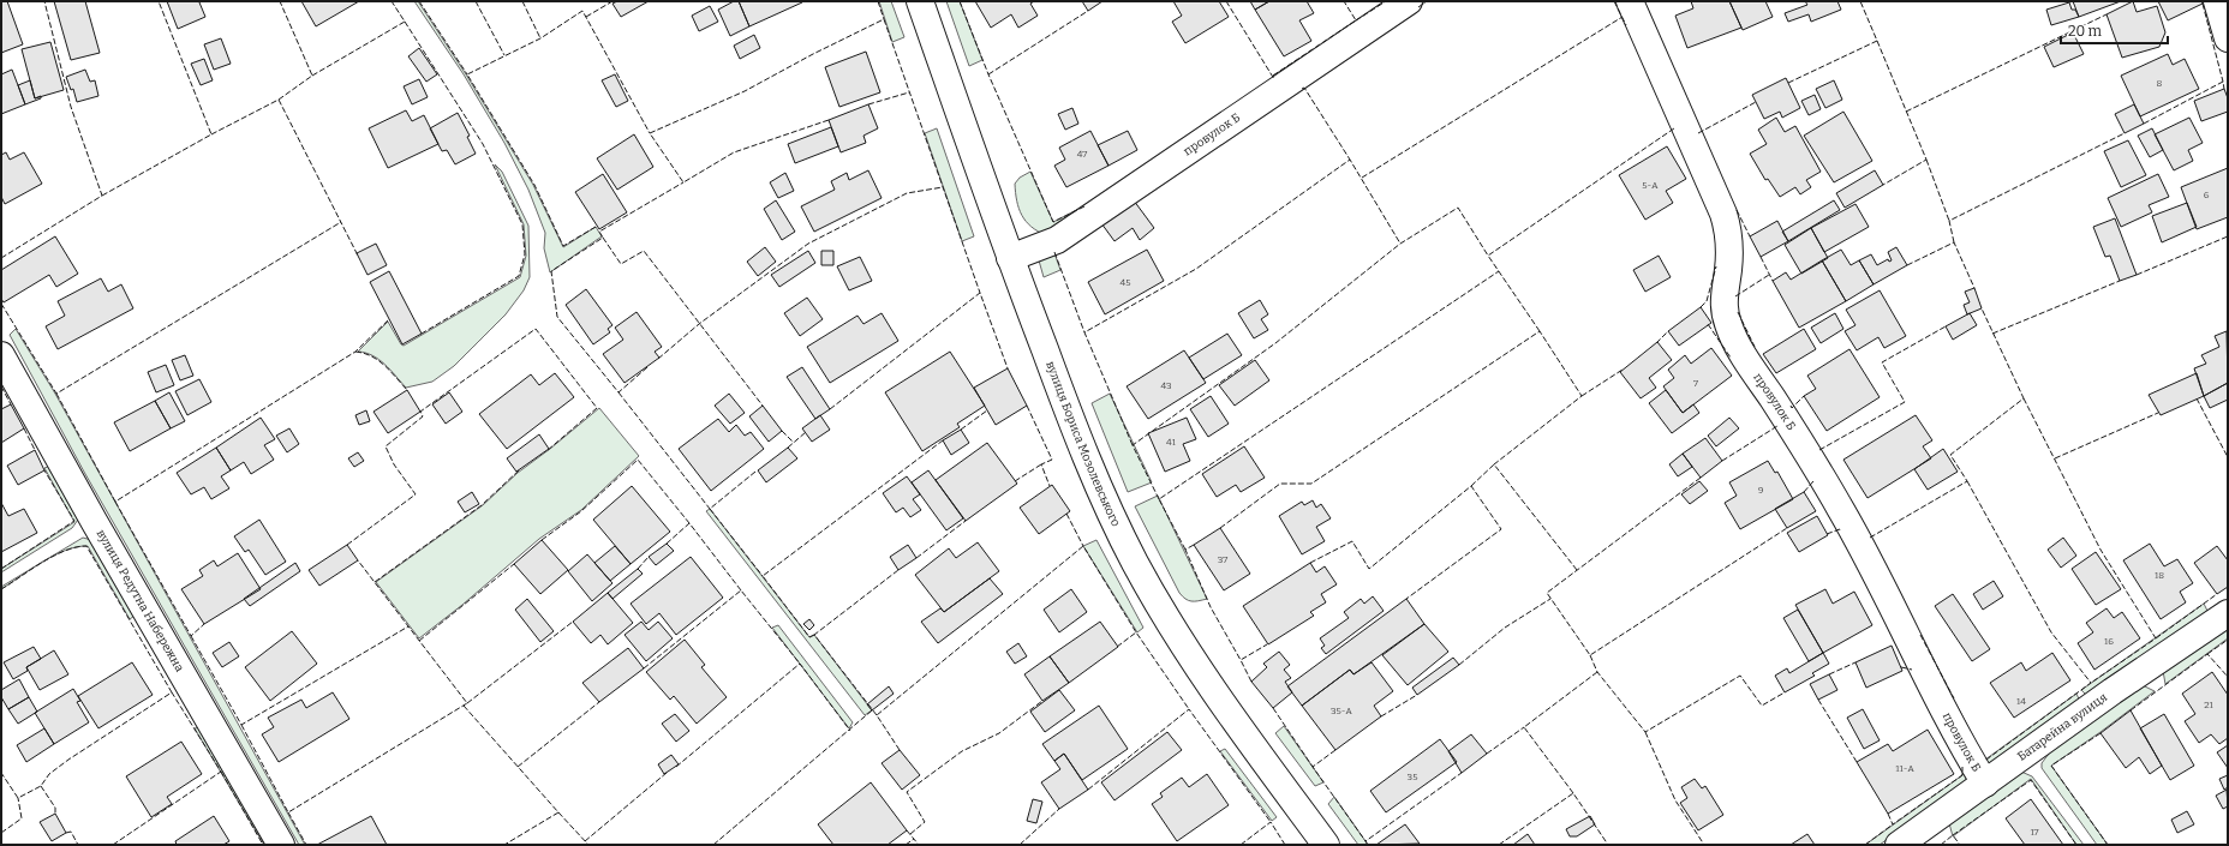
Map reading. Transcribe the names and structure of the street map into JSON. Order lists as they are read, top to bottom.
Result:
{
  "streets": {
    "street": [
      "провулок Б",
      "вулиця Бориса Мозолевського",
      "вулиця Редутна Набережна",
      "Батарейна вулиця"
    ]
  },
  "crossings": [
    ["провулок Б", "вулиця Бориса Мозолевського"],
    ["провулок Б", "Батарейна вулиця"]
  ],
  "house_numbers": [
    "8",
    "47",
    "5-А",
    "6",
    "45",
    "7",
    "43",
    "41",
    "9",
    "37",
    "18",
    "16",
    "14",
    "21",
    "35-А",
    "11-А",
    "35",
    "17"
  ],
  "scale_bar": "20 m"
}
